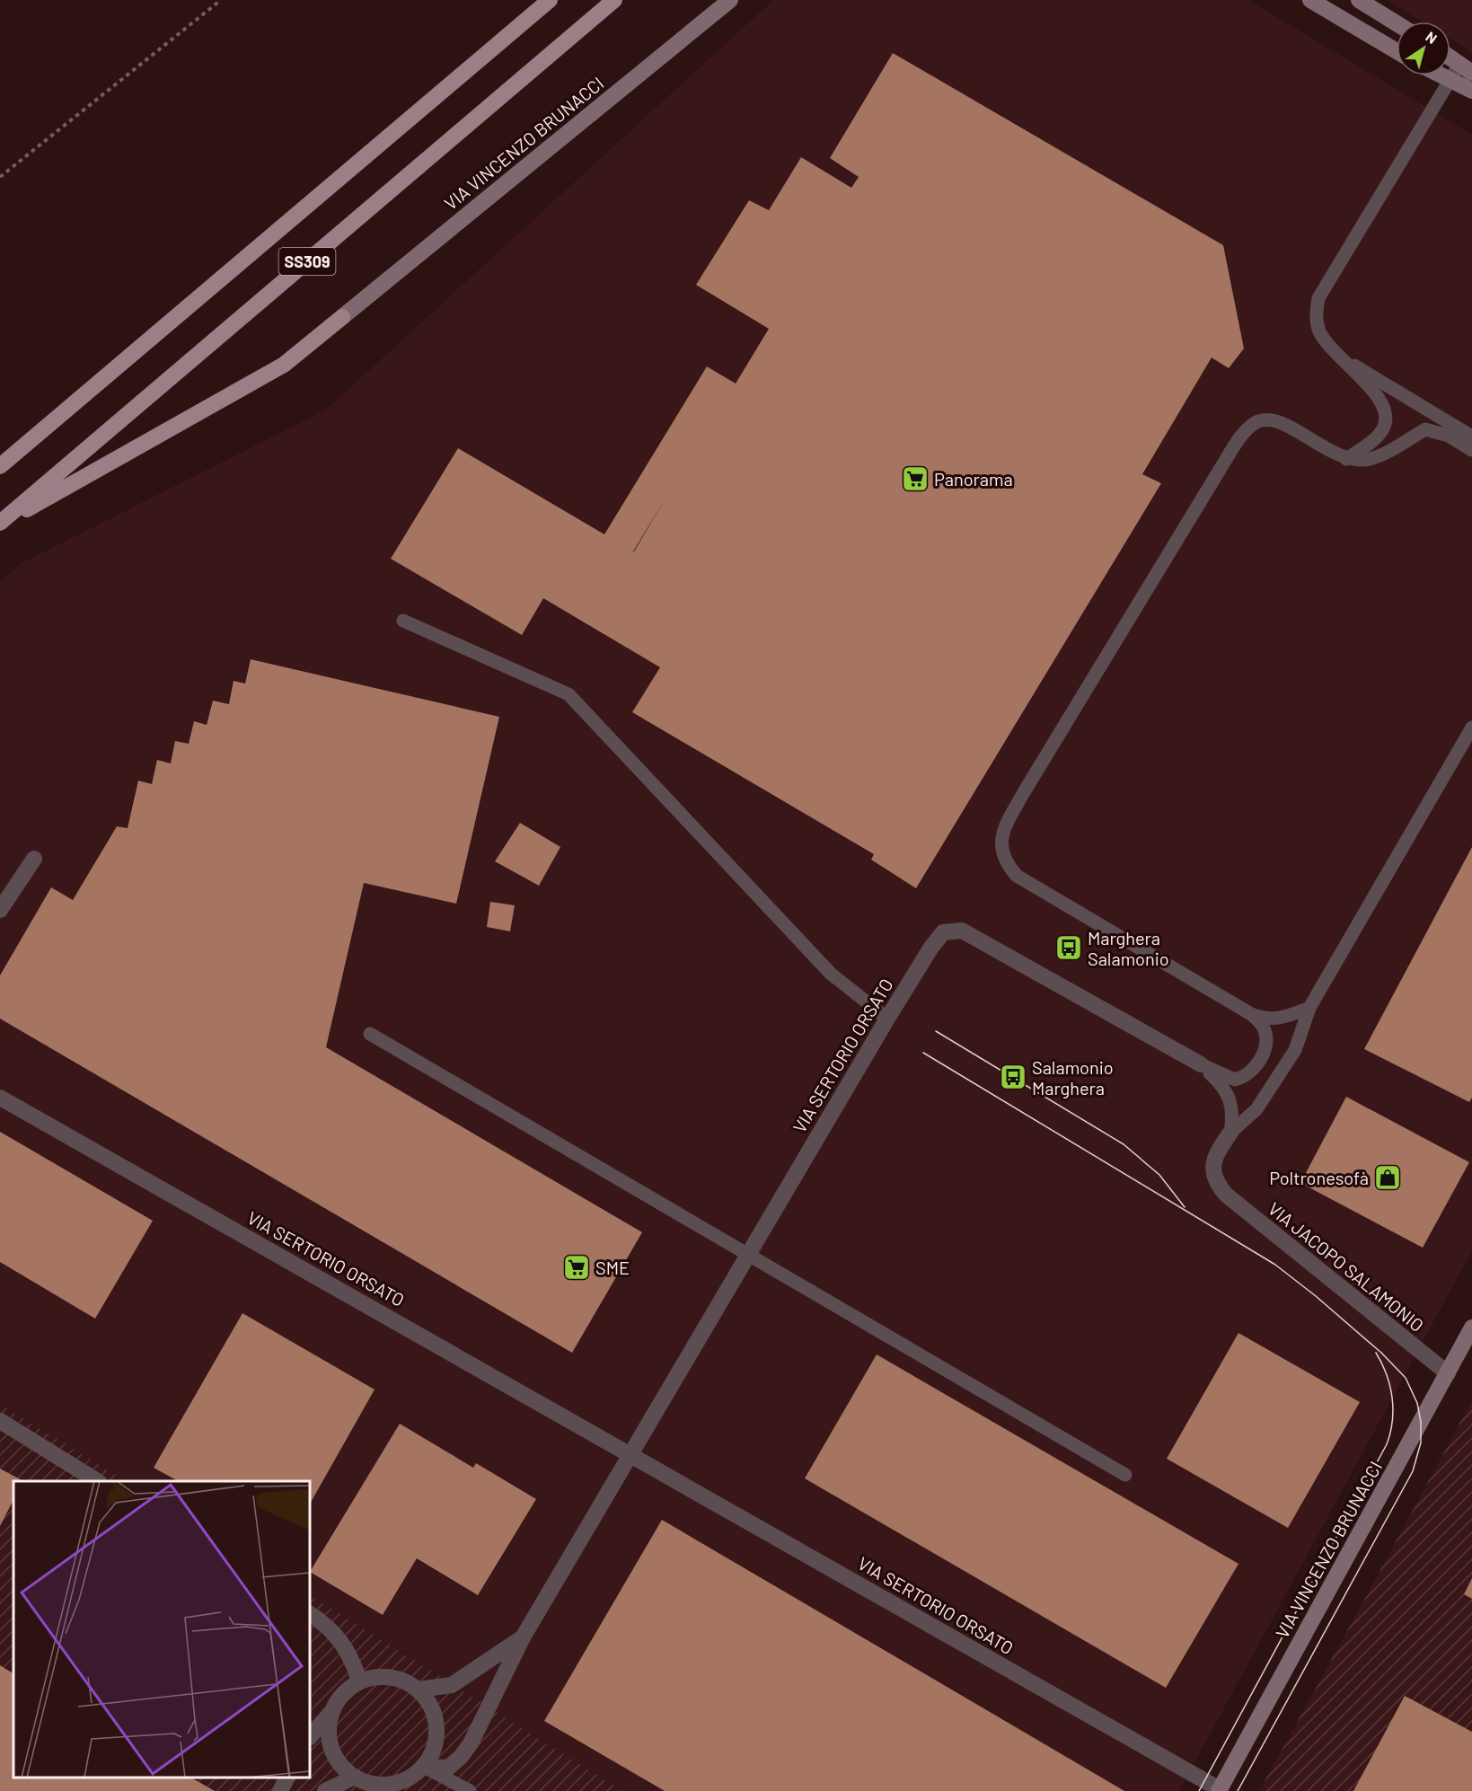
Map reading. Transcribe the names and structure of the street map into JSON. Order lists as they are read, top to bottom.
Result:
{
  "streets": {
    "main road": ["SS309"],
    "street": ["VIA VINCENZO BRUNACCI", "VIA SERTORIO ORSATO", "VIA JACOPO SALAMONIO"]
  },
  "crossings": [
    ["VIA VINCENZO BRUNACCI", "VIA SERTORIO ORSATO"],
    ["VIA VINCENZO BRUNACCI", "VIA JACOPO SALAMONIO"]
  ],
  "places": {
    "supermarket": ["Panorama", "SME"],
    "bus stop": ["Marghera Salamonio", "Salamonio Marghera"],
    "shop": ["Poltronesofà"]
  },
  "north": "top right"
}
